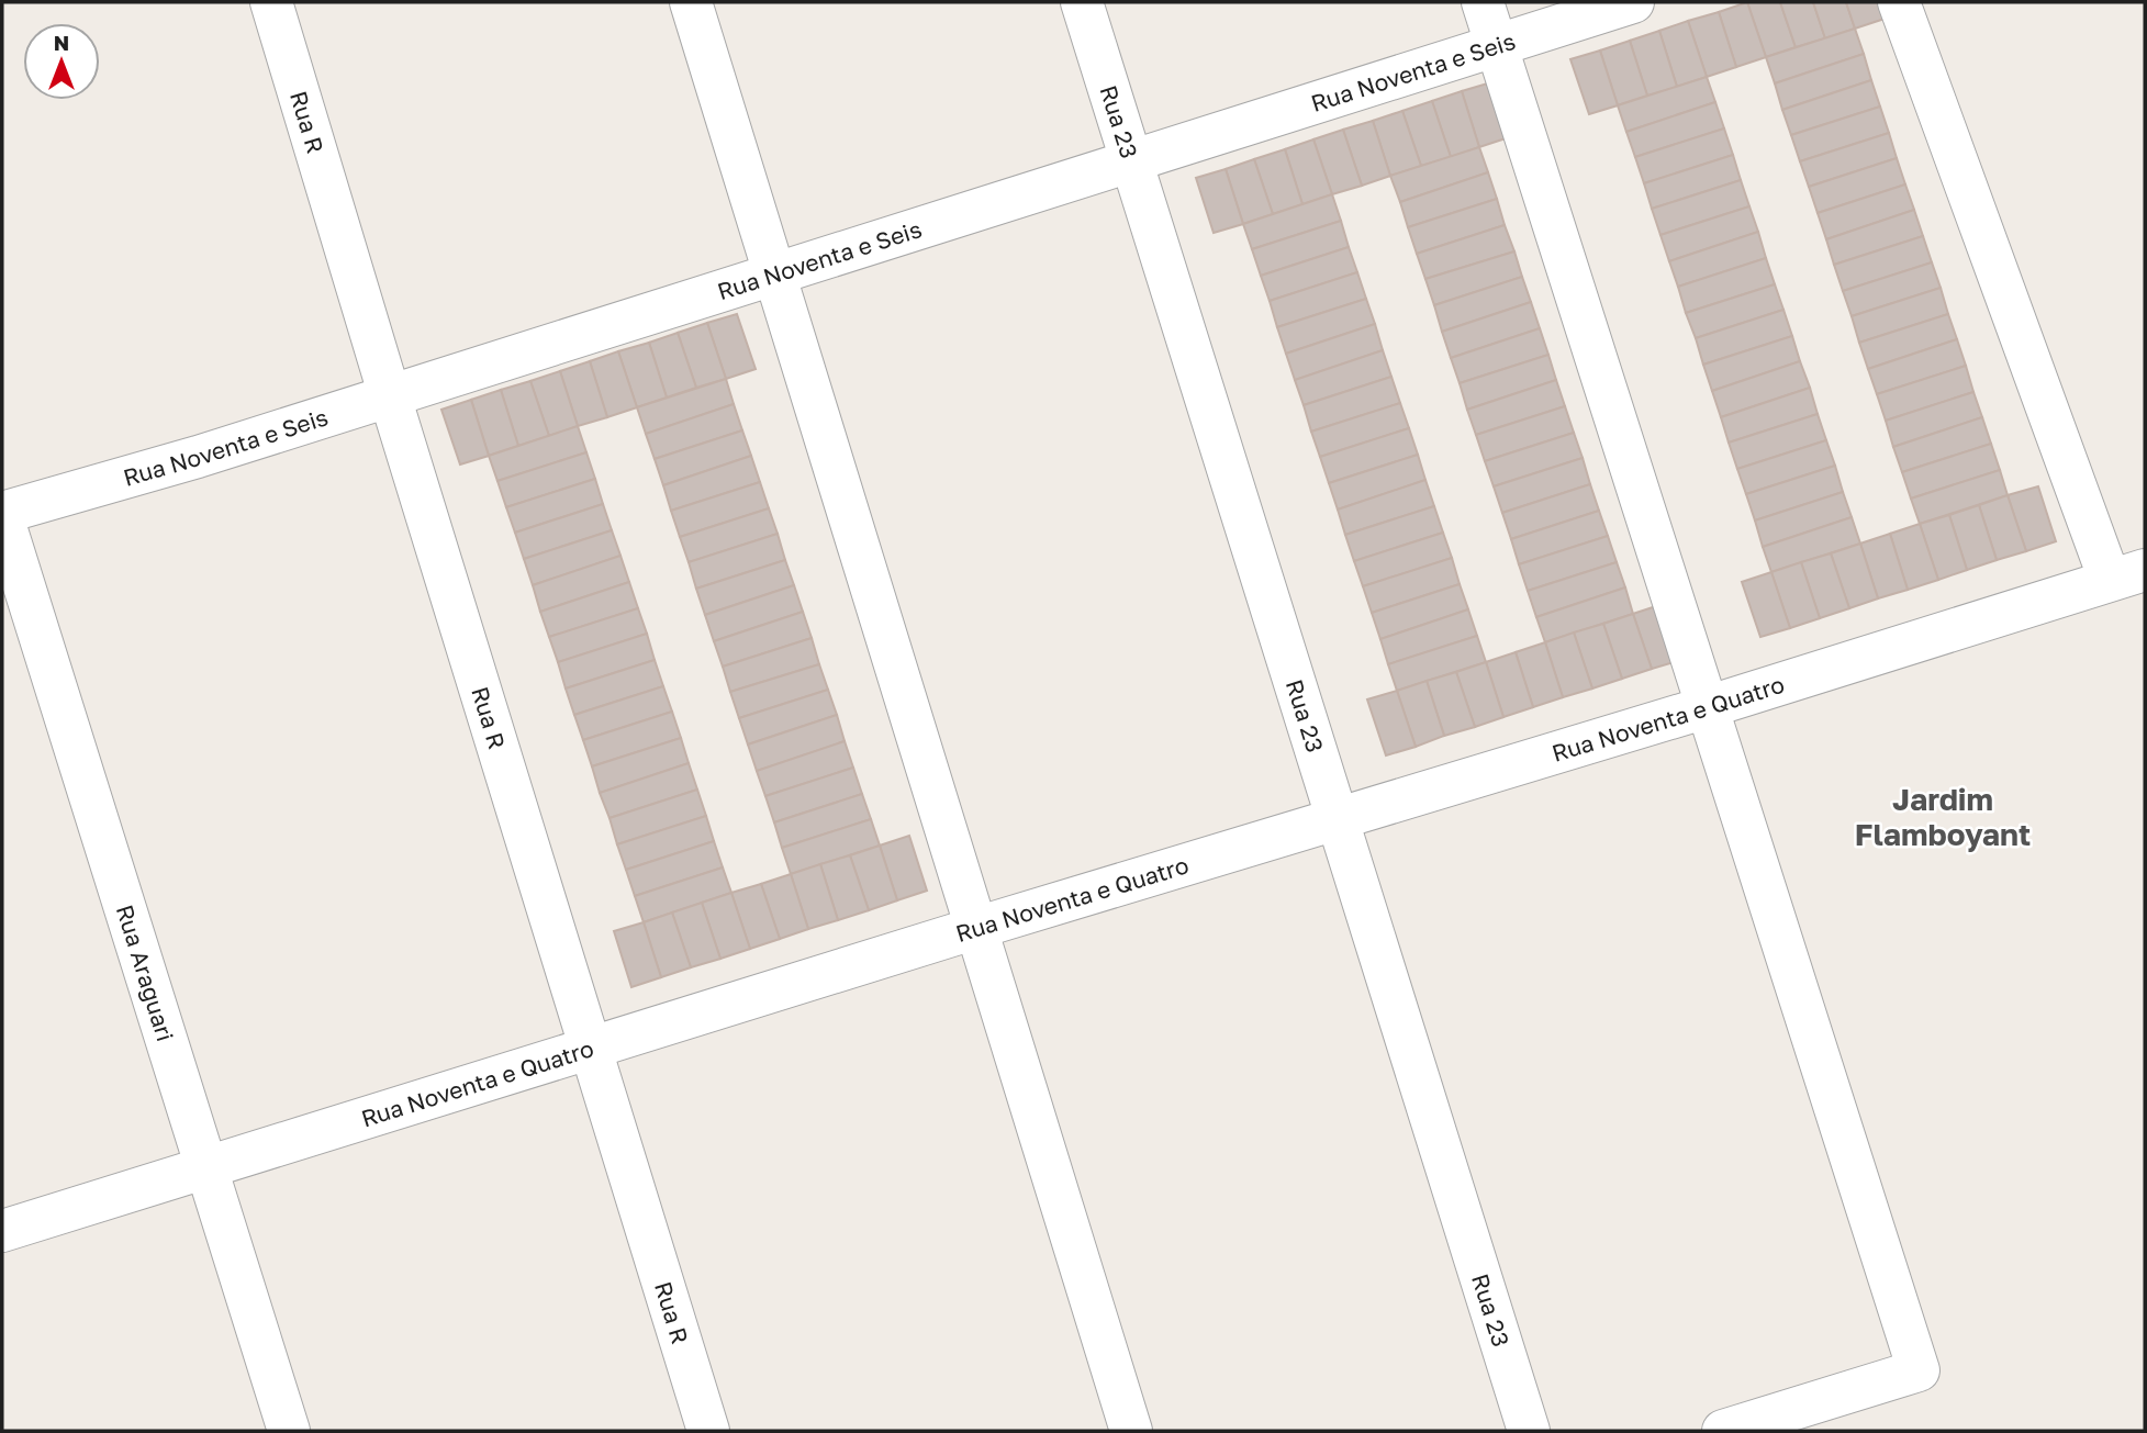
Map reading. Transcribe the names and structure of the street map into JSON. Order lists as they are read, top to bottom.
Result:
{
  "streets": {
    "street": [
      "Rua Noventa e Seis",
      "Rua R",
      "Rua 23",
      "Rua Noventa e Quatro",
      "Rua Araguari"
    ]
  },
  "crossings": [
    ["Rua Noventa e Seis", "Rua R"],
    ["Rua Noventa e Seis", "Rua 23"],
    ["Rua Noventa e Seis", "Rua Araguari"],
    ["Rua R", "Rua Noventa e Quatro"],
    ["Rua 23", "Rua Noventa e Quatro"],
    ["Rua Noventa e Quatro", "Rua Araguari"]
  ],
  "districts": ["Jardim Flamboyant"],
  "north": "top"
}
